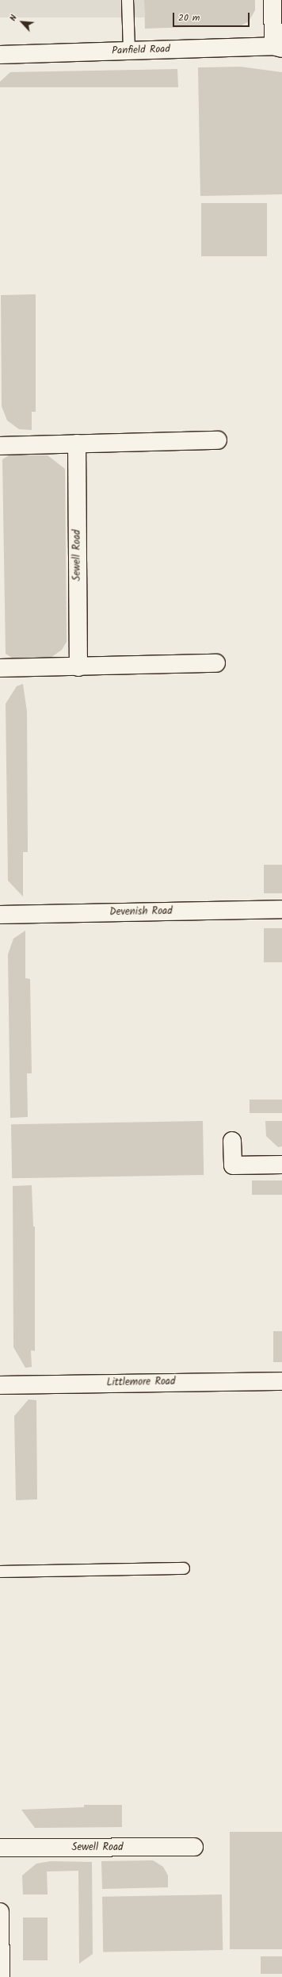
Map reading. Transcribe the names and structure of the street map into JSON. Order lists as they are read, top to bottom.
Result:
{
  "streets": {
    "street": [
      "Panfield Road",
      "Sewell Road",
      "Devenish Road",
      "Littlemore Road"
    ]
  },
  "scale_bar": "20 m",
  "north": "top left"
}
